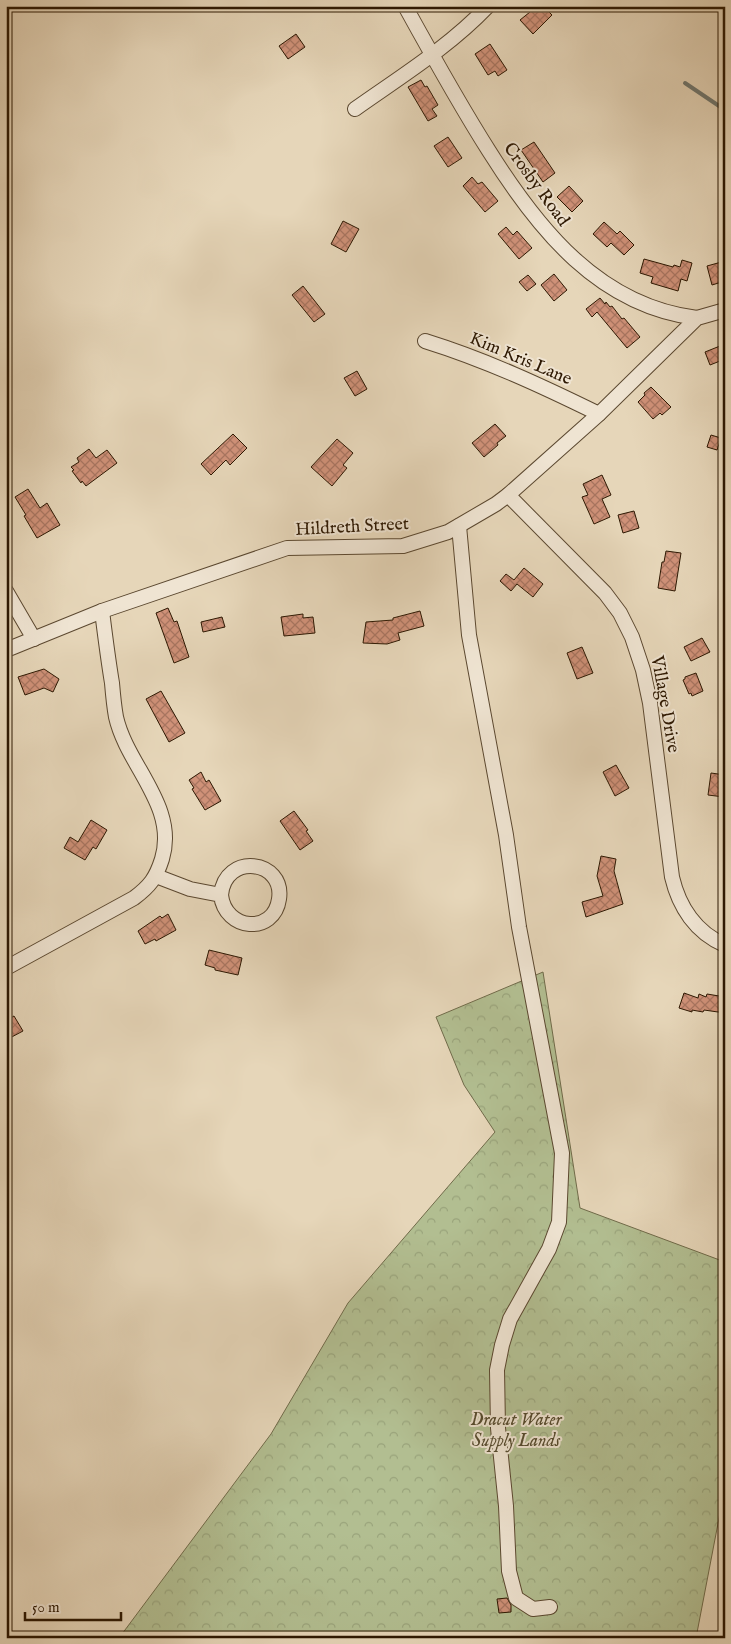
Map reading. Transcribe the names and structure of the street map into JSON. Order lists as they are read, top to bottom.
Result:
{
  "streets": {
    "street": [
      "Crosby Road",
      "Kim Kris Lane",
      "Hildreth Street",
      "Village Drive"
    ]
  },
  "crossings": [
    ["Crosby Road", "Hildreth Street"],
    ["Kim Kris Lane", "Hildreth Street"],
    ["Hildreth Street", "Village Drive"]
  ],
  "parks": ["Dracut Water Supply Lands"],
  "scale_bar": "50 m"
}
